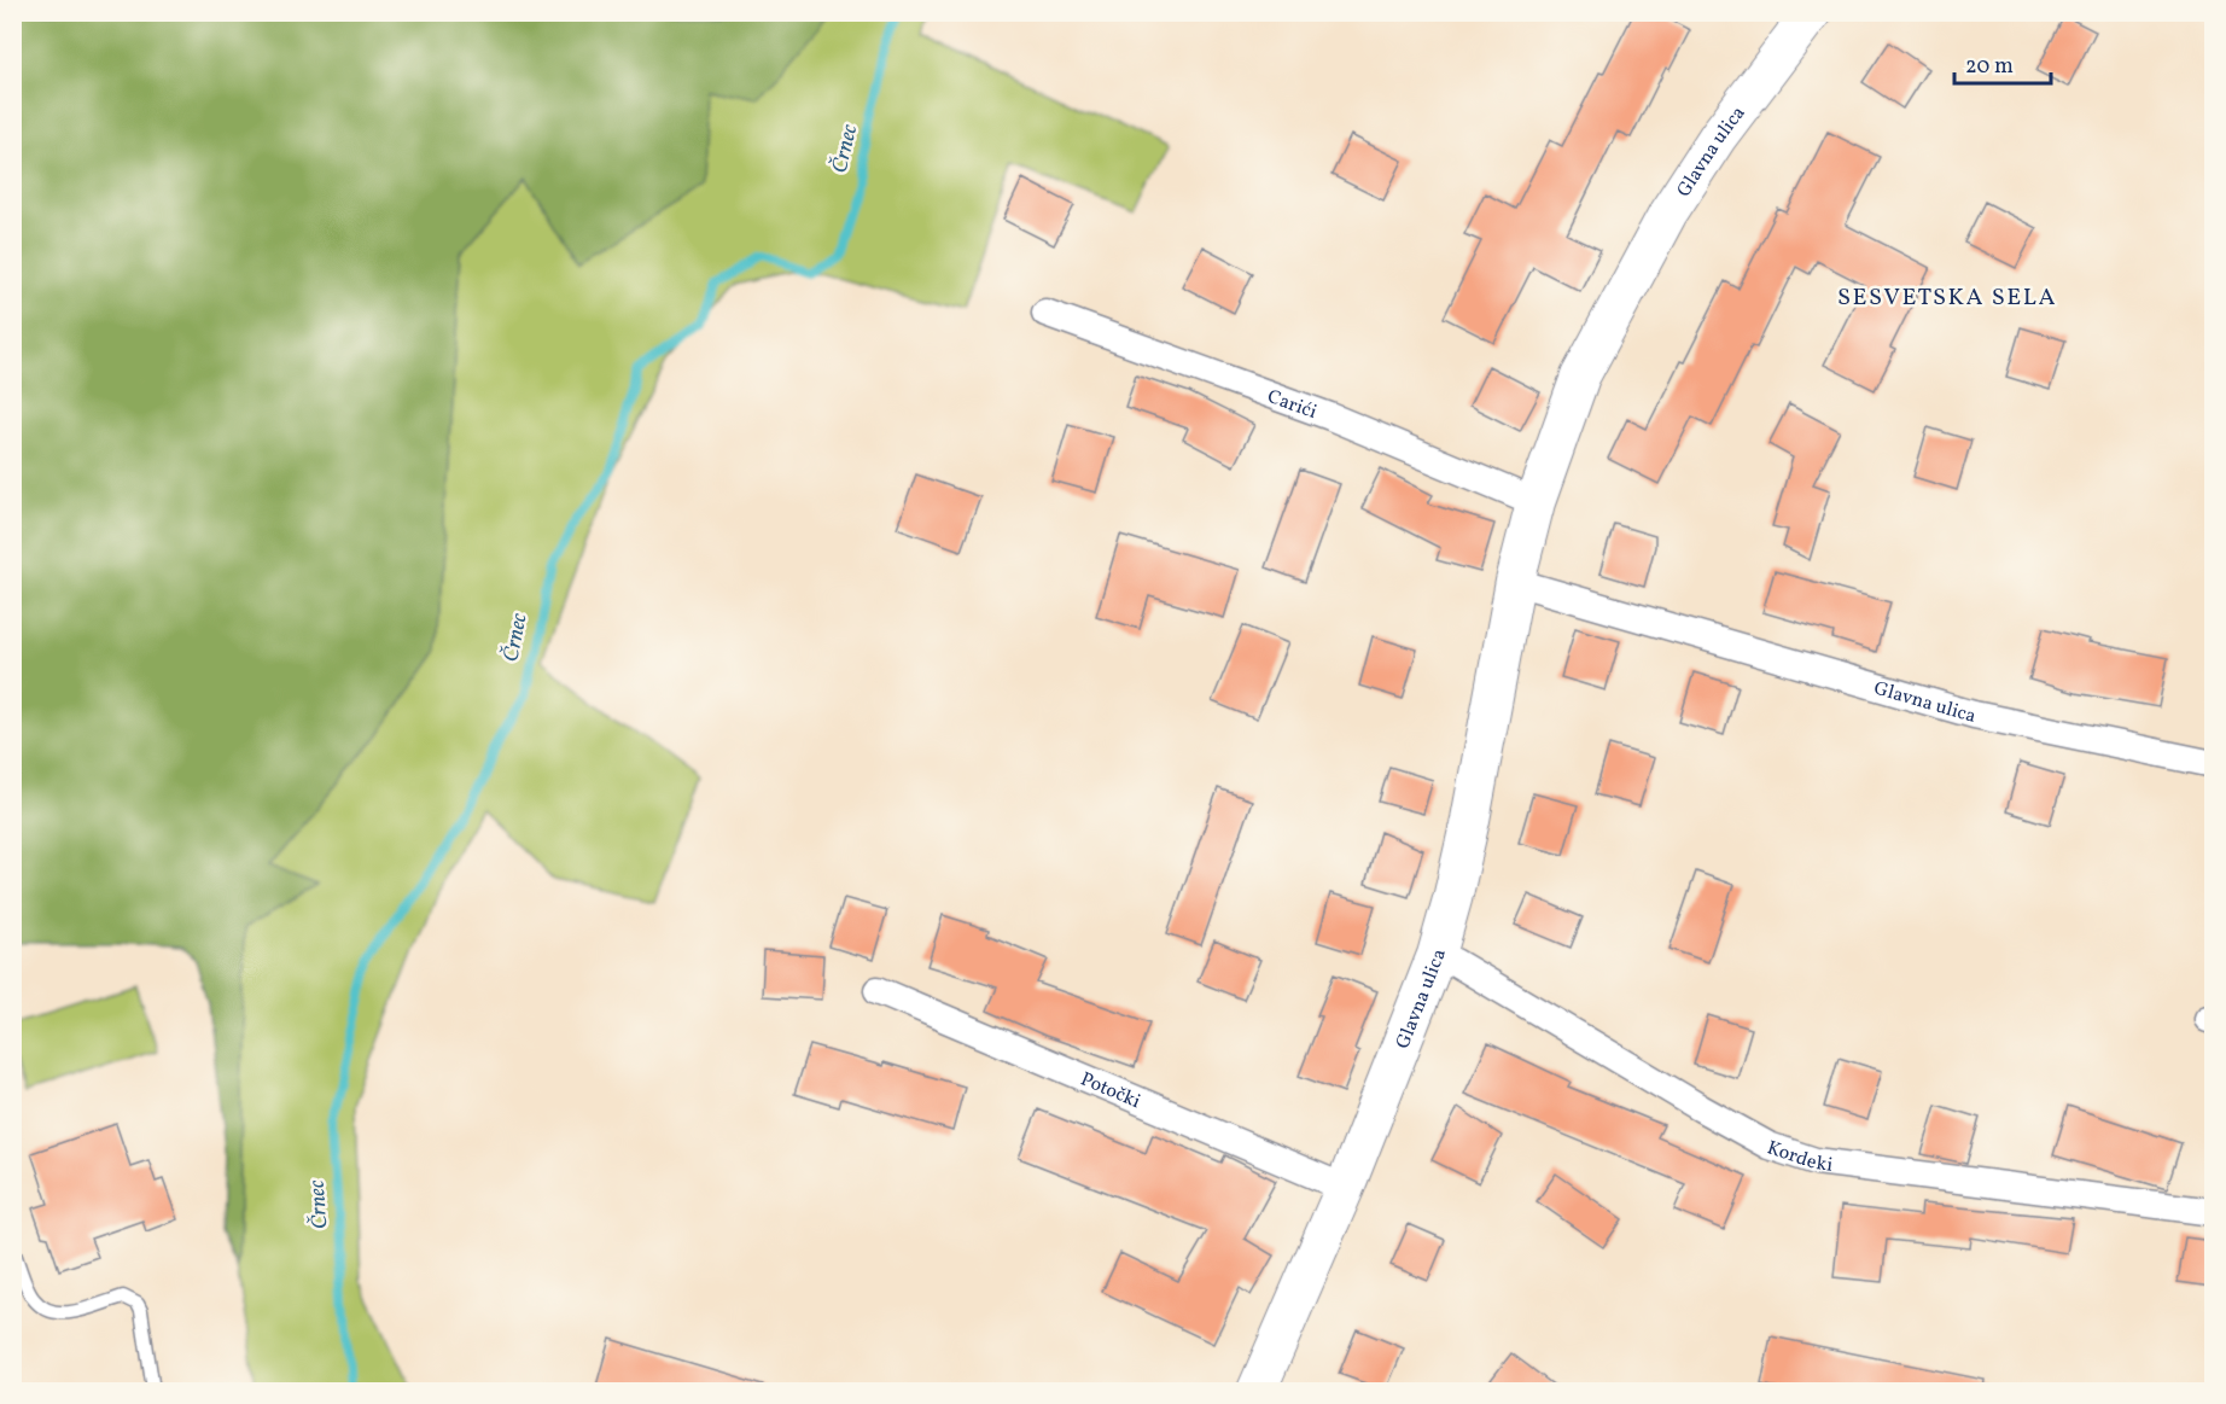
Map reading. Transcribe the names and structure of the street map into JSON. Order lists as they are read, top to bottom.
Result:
{
  "streets": {
    "street": [
      "Glavna ulica",
      "Carići",
      "Potočki",
      "Kordeki"
    ]
  },
  "crossings": [
    ["Glavna ulica", "Carići"],
    ["Glavna ulica", "Potočki"],
    ["Glavna ulica", "Kordeki"]
  ],
  "districts": ["SESVETSKA SELA"],
  "water": ["Črnec"],
  "scale_bar": "20 m"
}
